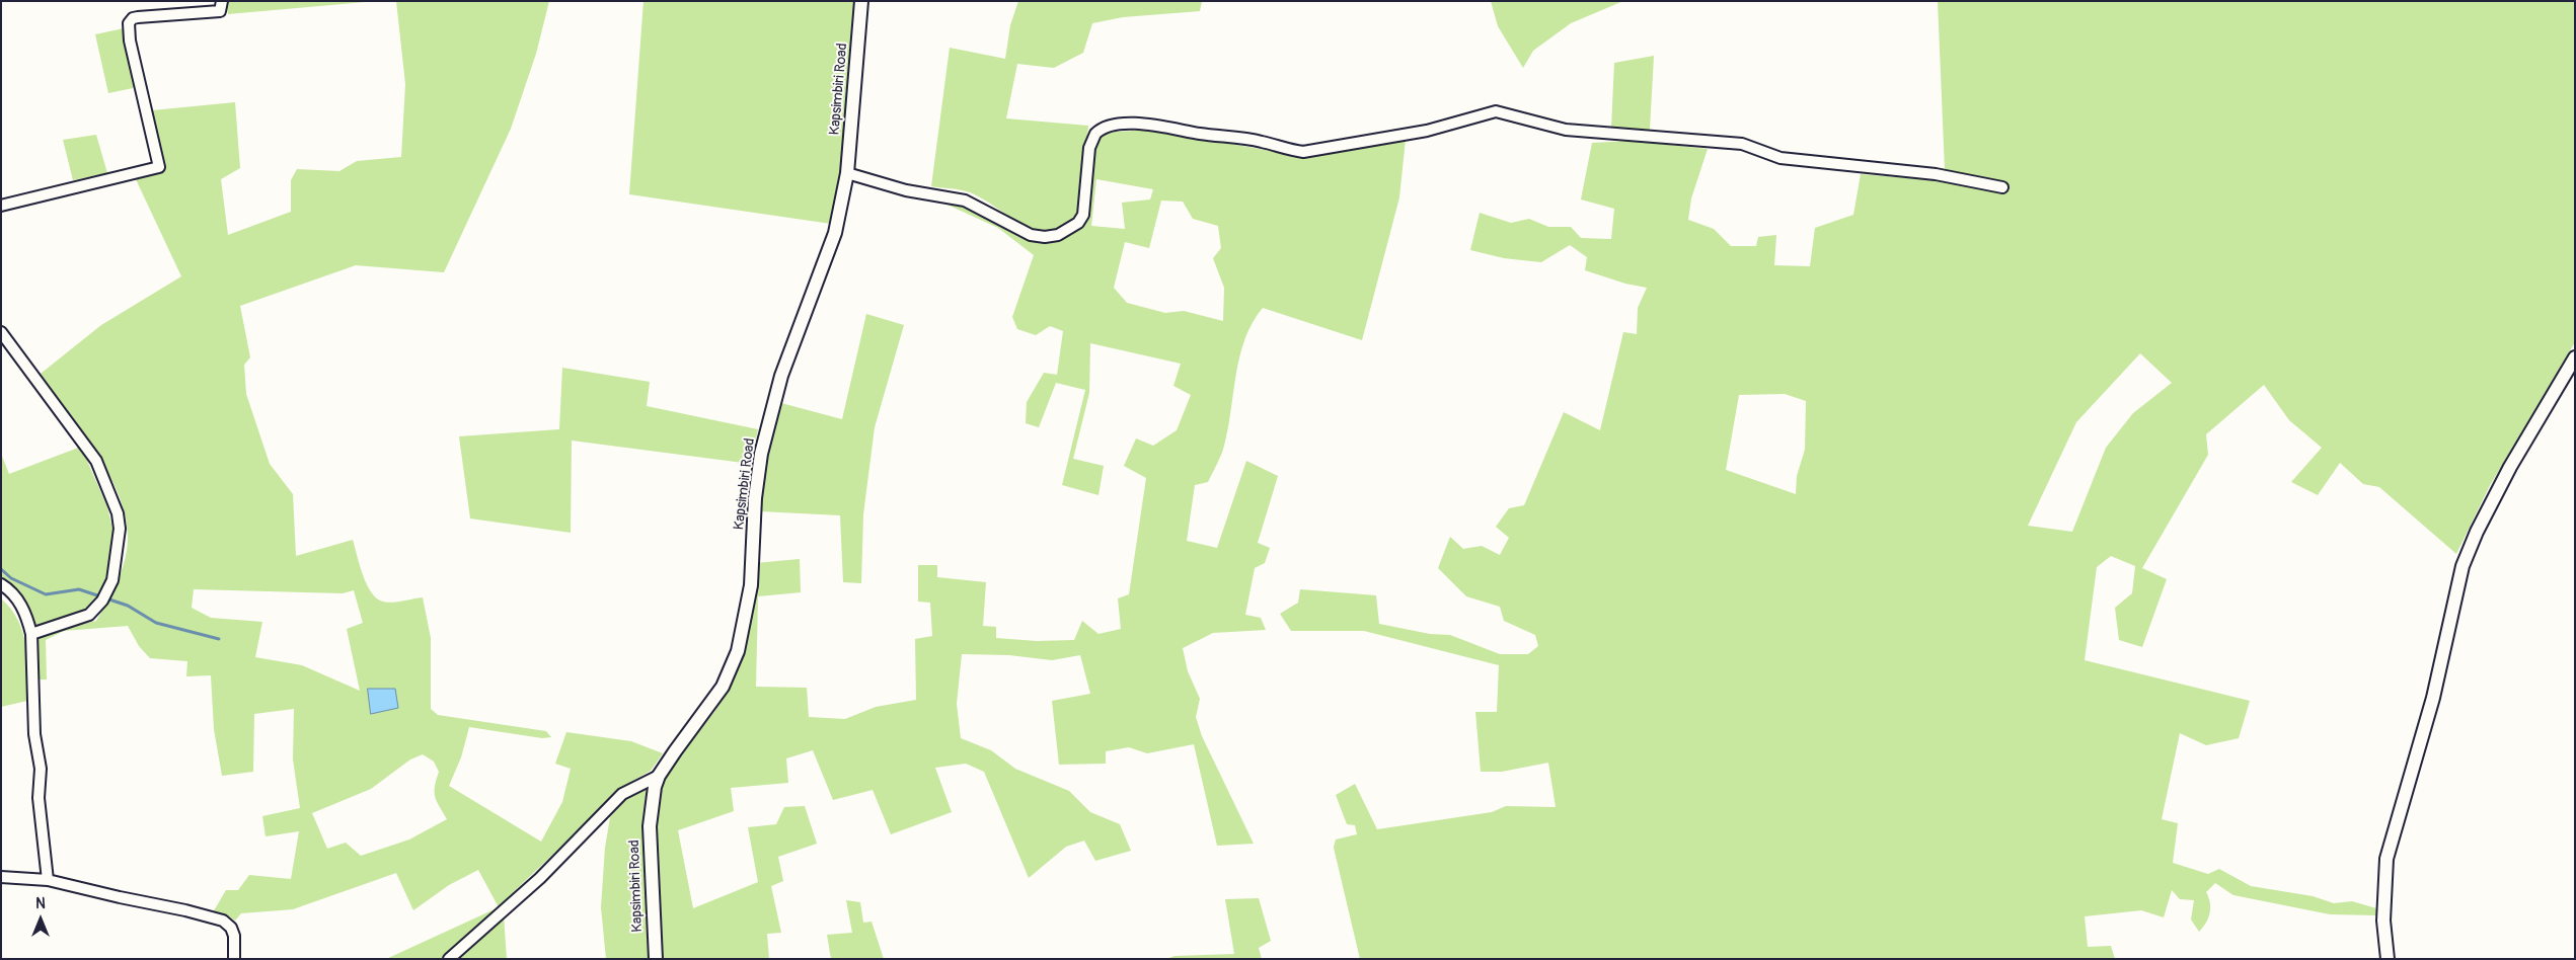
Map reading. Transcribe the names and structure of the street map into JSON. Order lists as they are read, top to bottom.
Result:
{
  "streets": {
    "street": ["Kapsimbiri Road"]
  },
  "north": "top"
}
